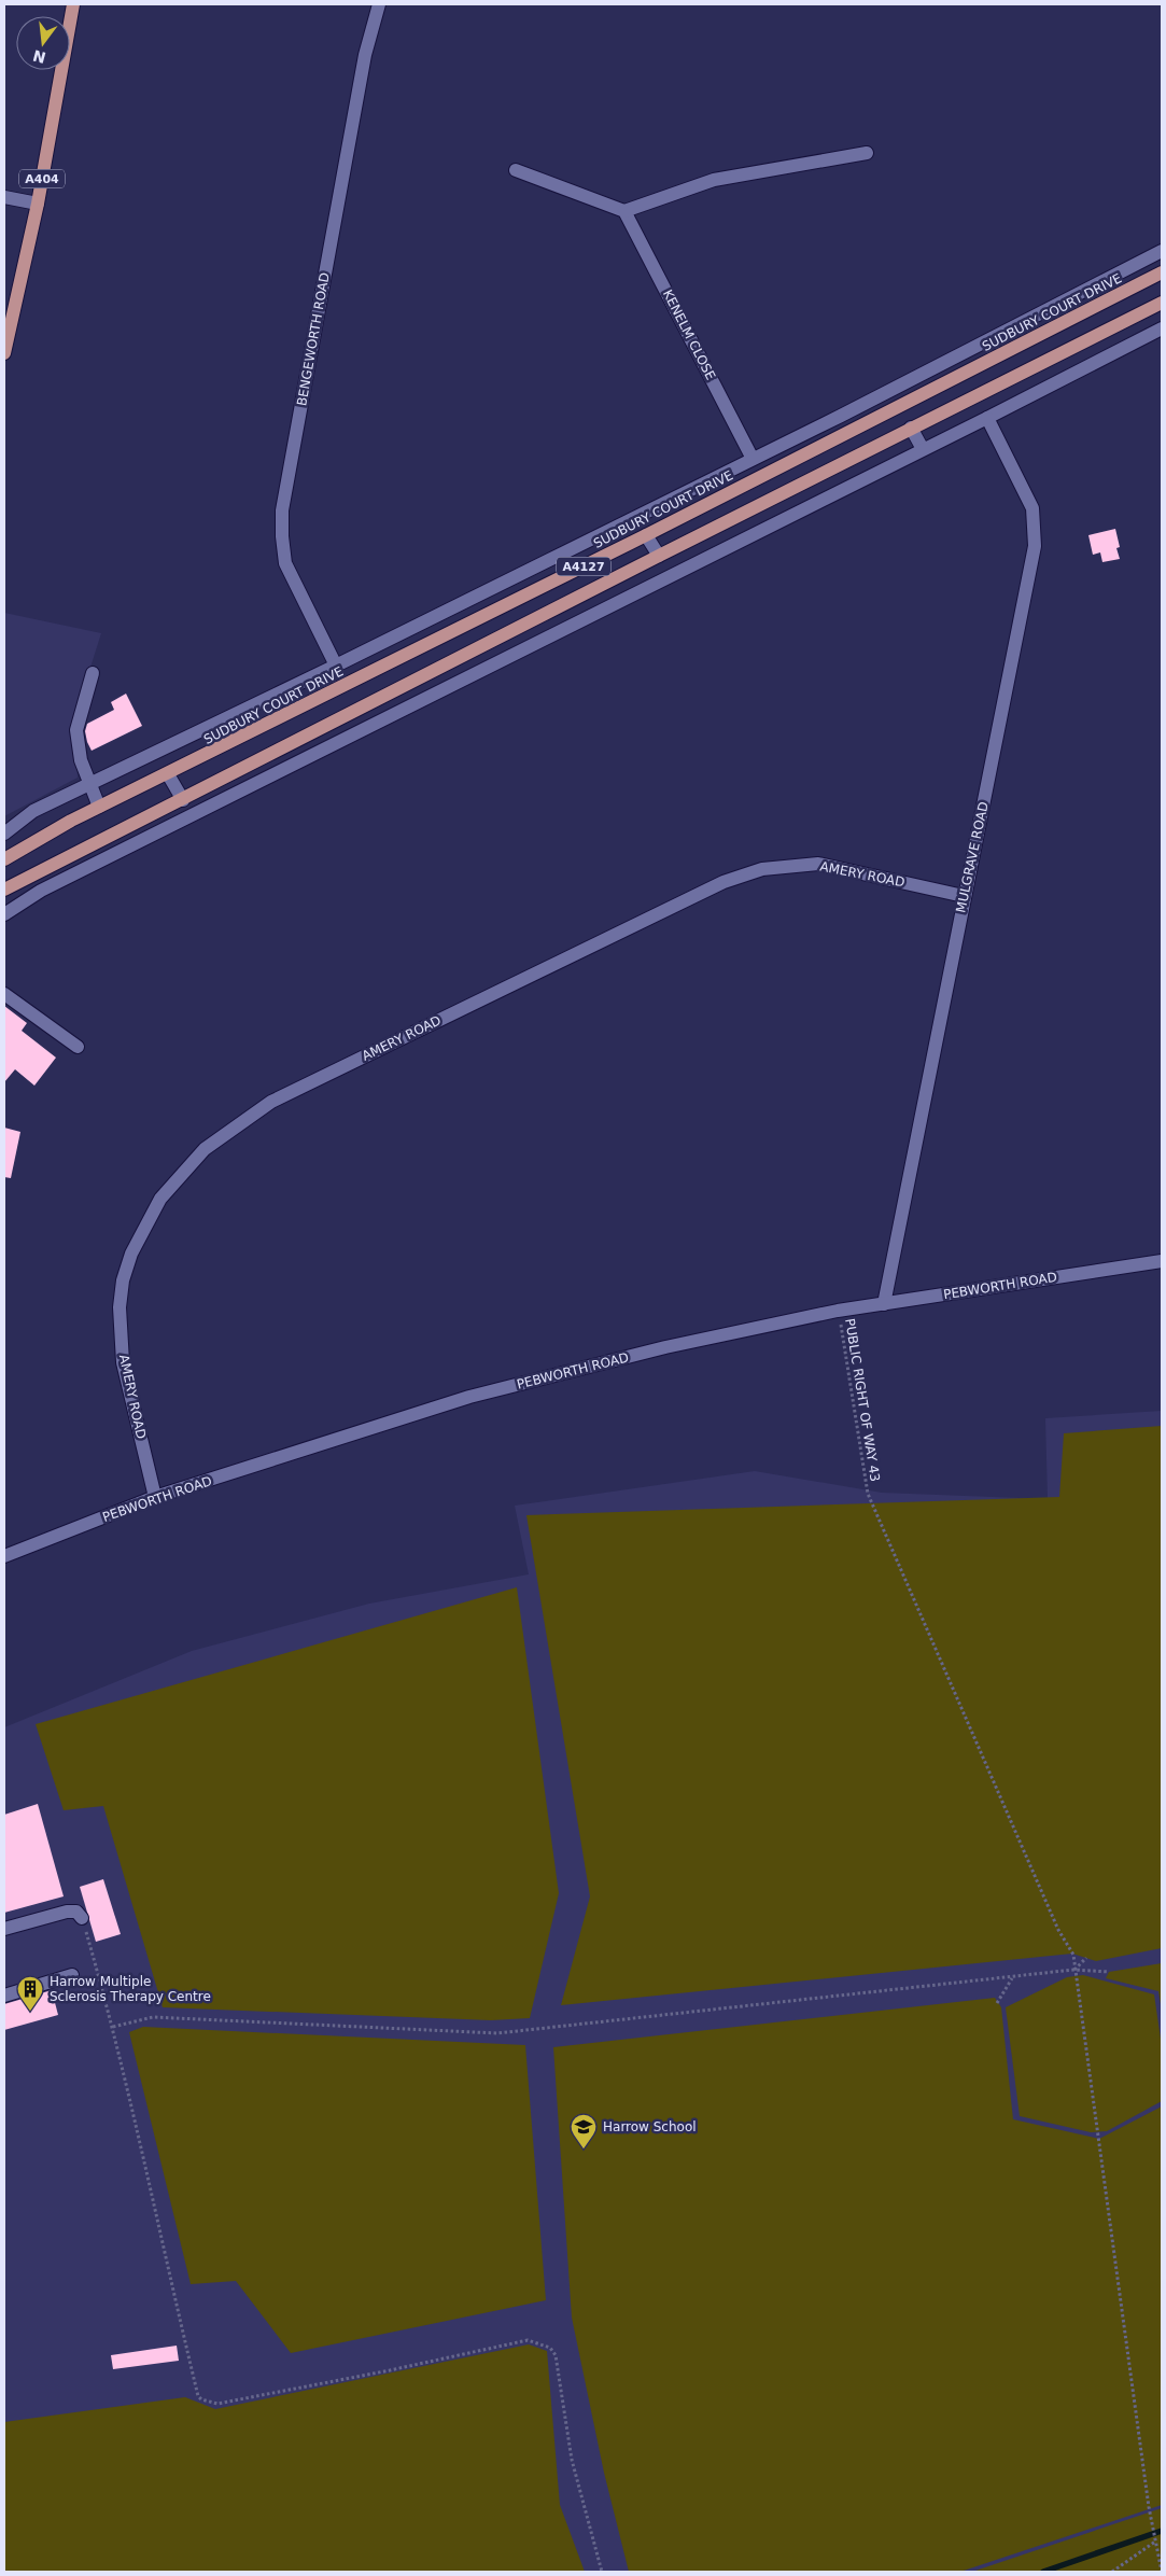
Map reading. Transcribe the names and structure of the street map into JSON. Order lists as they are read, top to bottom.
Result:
{
  "streets": {
    "main road": ["A404", "SUDBURY COURT DRIVE", "A4127"],
    "street": [
      "KENELM CLOSE",
      "BENGEWORTH ROAD",
      "MULGRAVE ROAD",
      "AMERY ROAD",
      "PEBWORTH ROAD"
    ],
    "path": ["PUBLIC RIGHT OF WAY 43"]
  },
  "crossings": [
    ["SUDBURY COURT DRIVE", "KENELM CLOSE"],
    ["SUDBURY COURT DRIVE", "BENGEWORTH ROAD"],
    ["MULGRAVE ROAD", "AMERY ROAD"],
    ["MULGRAVE ROAD", "PEBWORTH ROAD"],
    ["AMERY ROAD", "PEBWORTH ROAD"],
    ["PEBWORTH ROAD", "PUBLIC RIGHT OF WAY 43"]
  ],
  "places": {
    "building": ["Harrow Multiple Sclerosis Therapy Centre"],
    "school or university": ["Harrow School"]
  },
  "north": "bottom"
}
